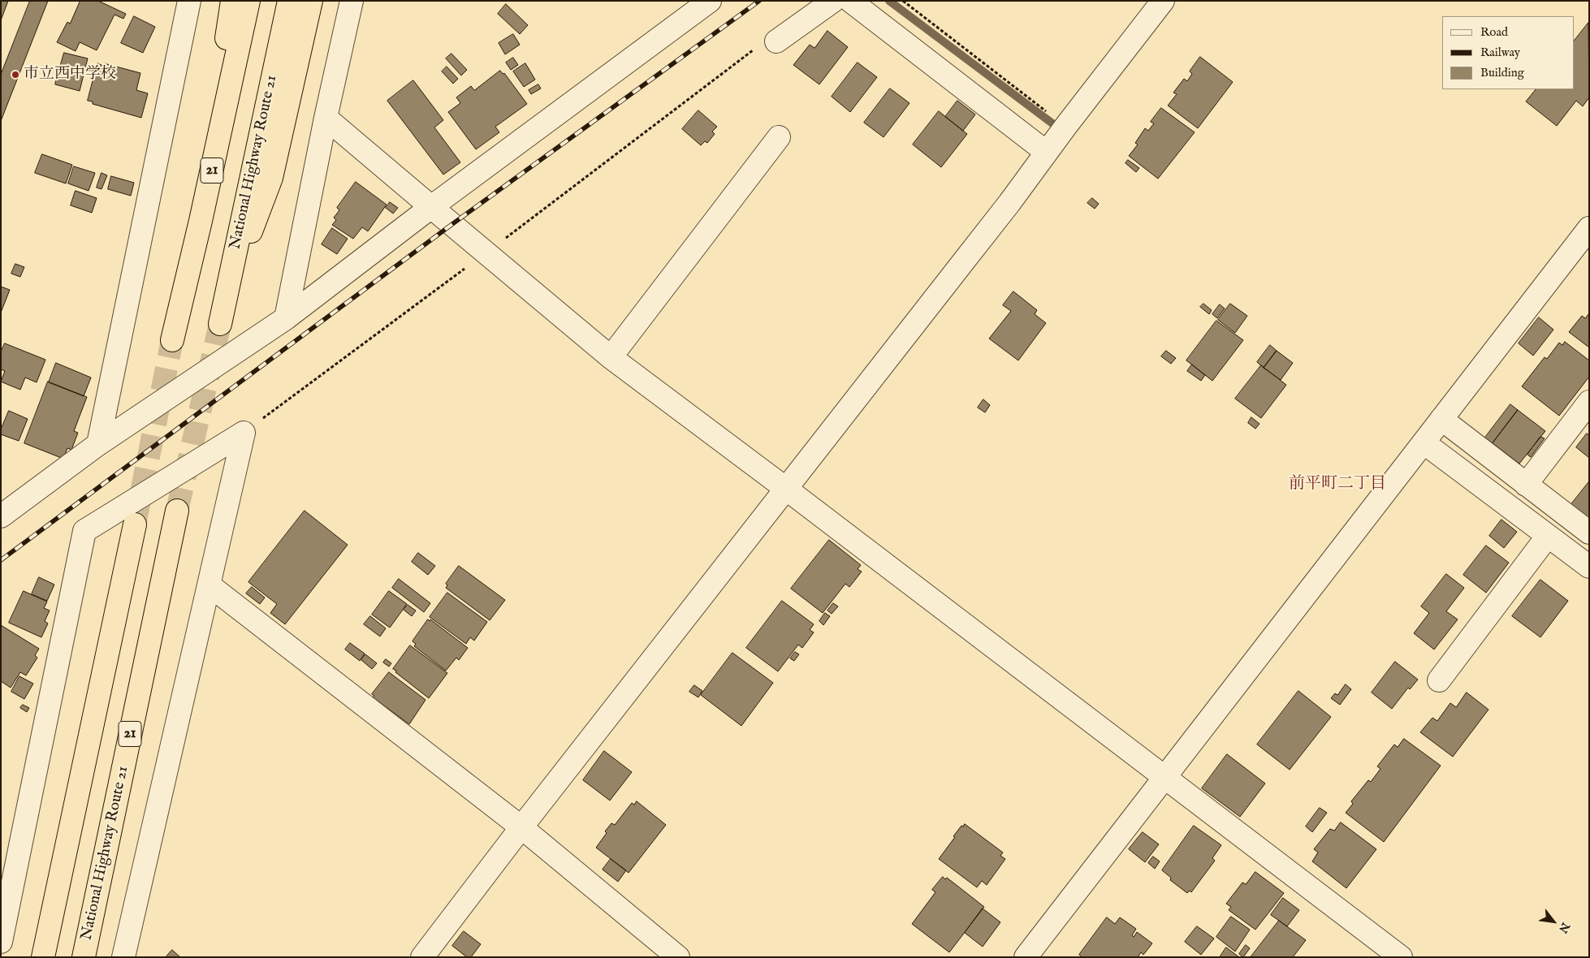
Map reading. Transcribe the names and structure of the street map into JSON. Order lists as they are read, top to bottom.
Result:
{
  "streets": {
    "highway": ["National Highway Route 21", "21"]
  },
  "districts": ["前平町二丁目"],
  "places": ["市立西中学校"],
  "legend": ["Road", "Railway", "Building"],
  "north": "bottom right"
}
